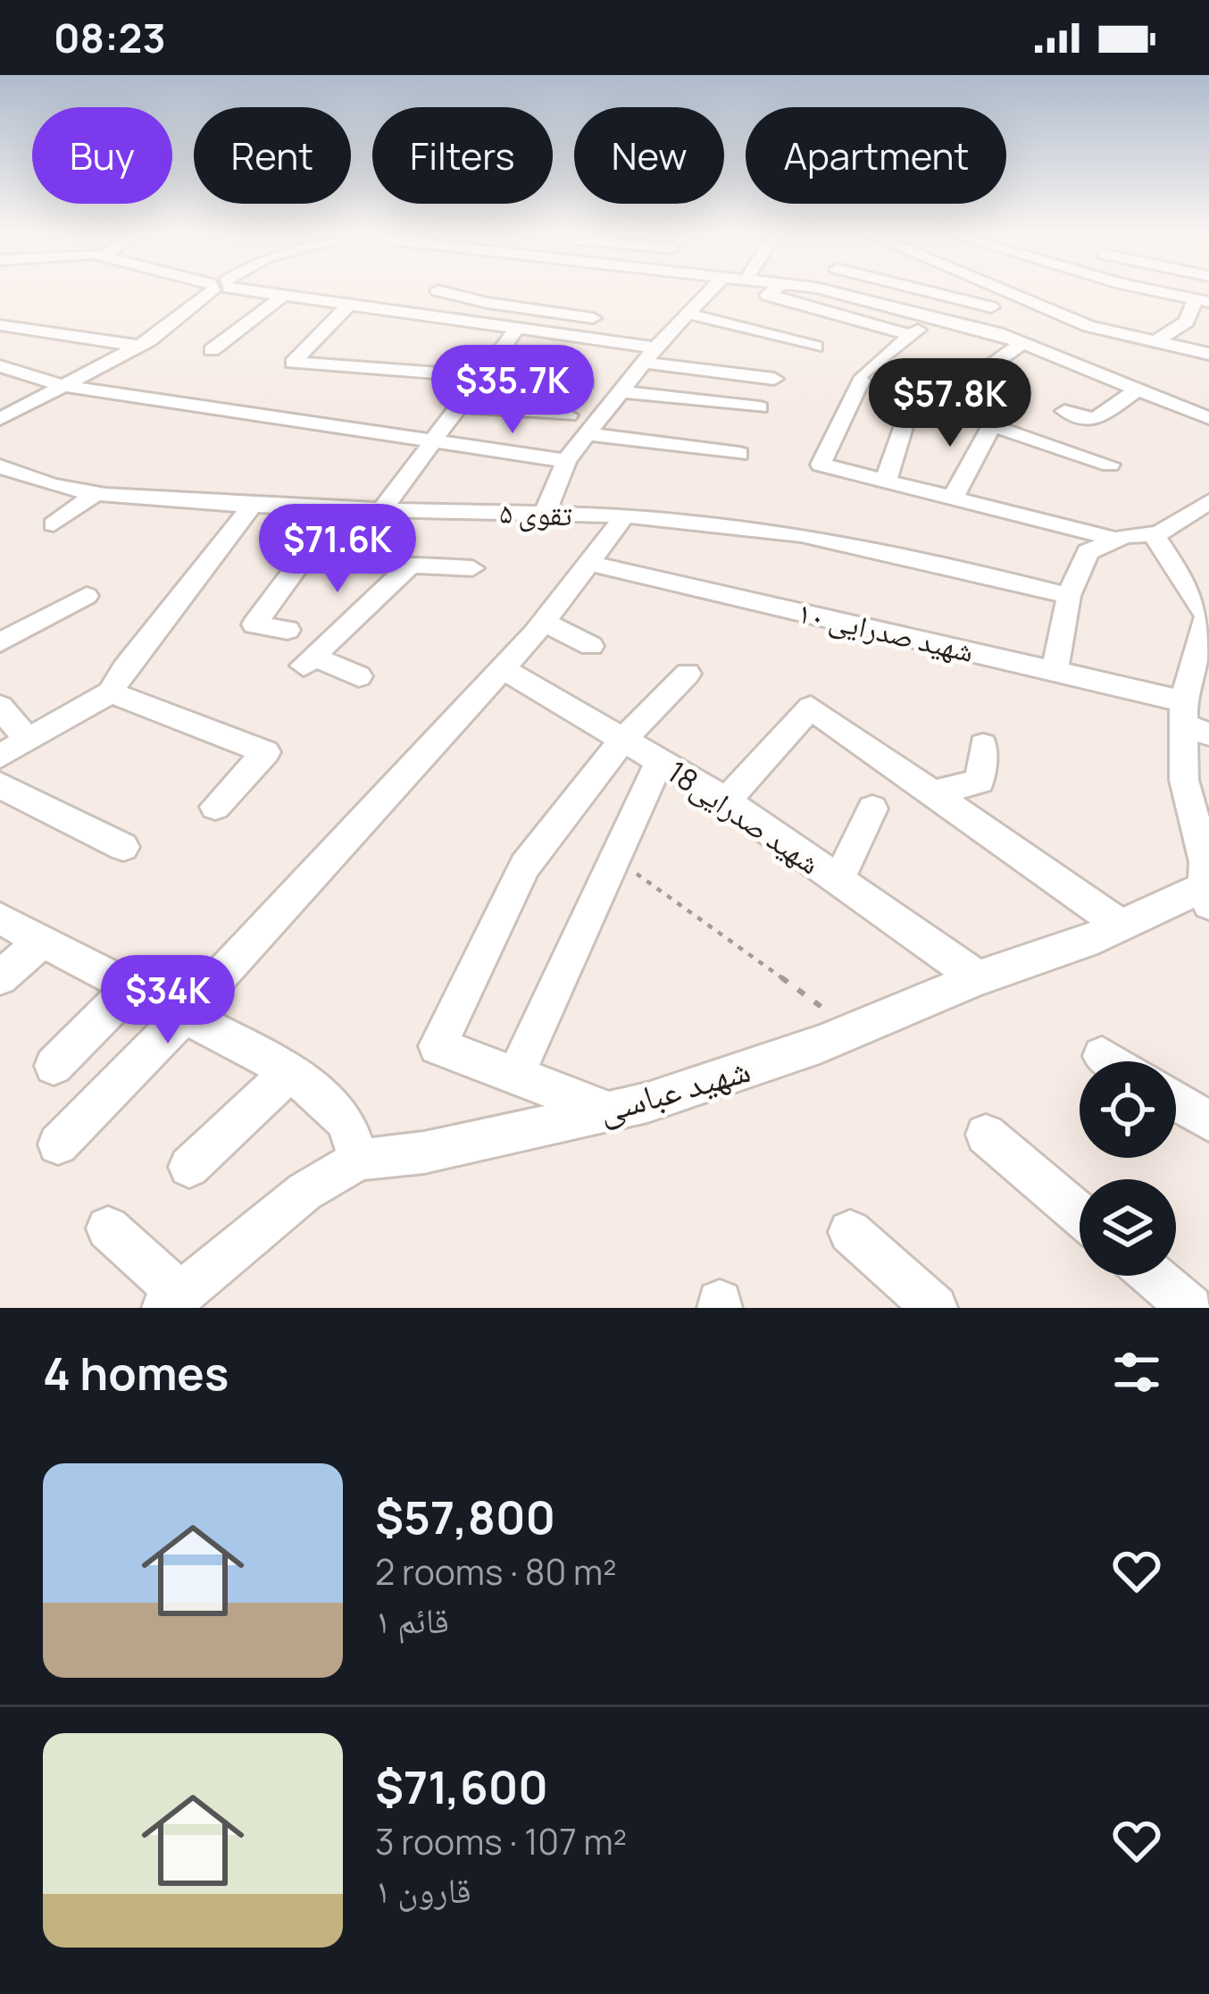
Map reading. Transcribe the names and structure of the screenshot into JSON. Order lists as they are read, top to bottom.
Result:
{
  "streets": {
    "street": [
      "تقوی ۵",
      "شهید صدرایی ۱۰",
      "شهید صدرایی18",
      "شهید عباسی"
    ]
  },
  "crossings": [
    ["شهید صدرایی18", "شهید عباسی"]
  ],
  "page": {
    "status": "08:23",
    "chip": [
      "Buy",
      "Rent",
      "Filters",
      "New",
      "Apartment"
    ],
    "price": [
      "$35.7K",
      "$57.8K",
      "$71.6K",
      "$34K"
    ],
    "heading": "4 homes",
    "list": [
      {
        "name": "$57,800",
        "note": "2 rooms · 80 m² · قائم ۱"
      },
      {
        "name": "$71,600",
        "note": "3 rooms · 107 m² · قارون ۱"
      }
    ]
  }
}
